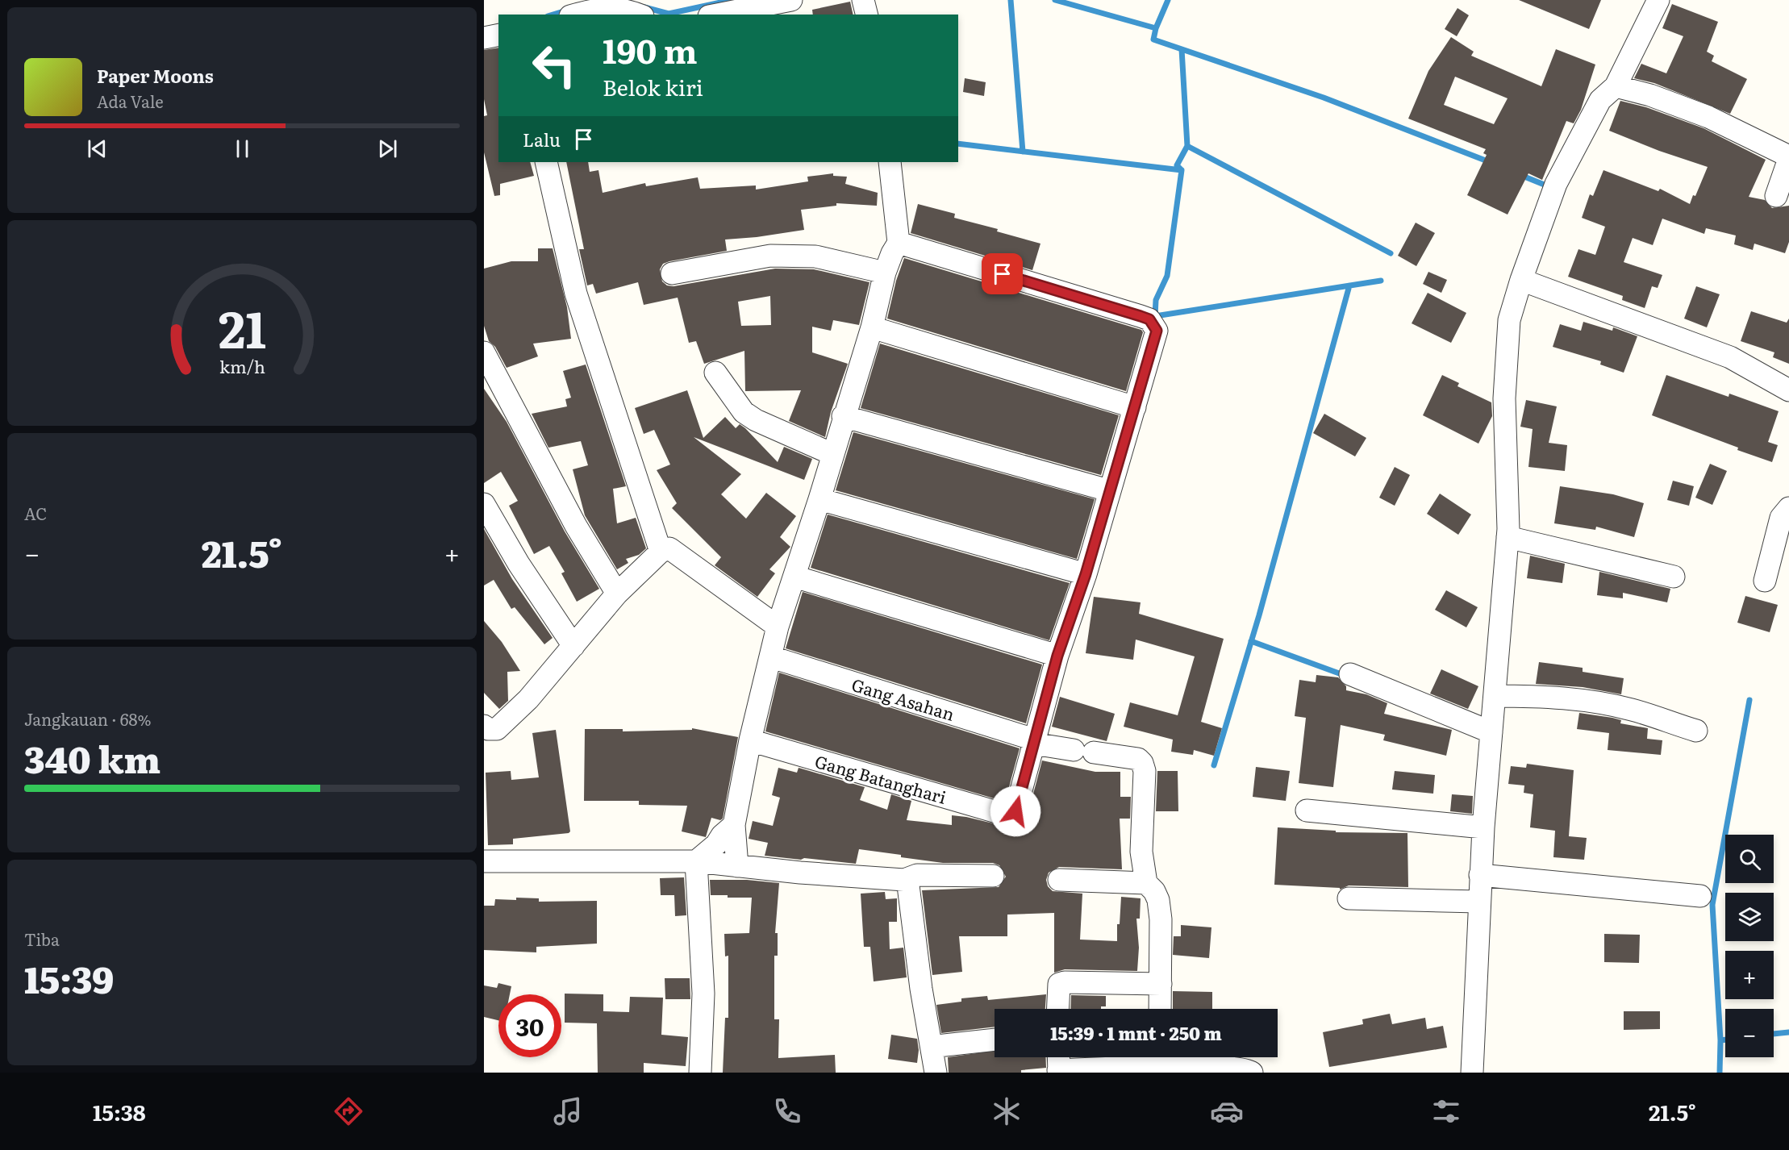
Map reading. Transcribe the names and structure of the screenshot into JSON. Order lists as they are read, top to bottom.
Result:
{
  "streets": {
    "street": ["Gang Asahan", "Gang Batanghari"]
  },
  "crossings": [
    ["Gang Asahan", "Gang Batanghari"]
  ],
  "page": {
    "turn": ["190 m", "Belok kiri"],
    "song": ["Paper Moons", "Ada Vale"],
    "then": "Lalu",
    "tile": [
      "AC",
      ["Jangkauan · 68%", "340 km"],
      ["Tiba", "15:39"]
    ],
    "heat": ["−", "21.5°", "+"],
    "map_buttons": ["+", "−"],
    "limit": "30",
    "trip": "15:39 · 1 mnt · 250 m",
    "tabs": ["15:38", "21.5°"],
    "gauge": ["21", "km/h"]
  }
}
